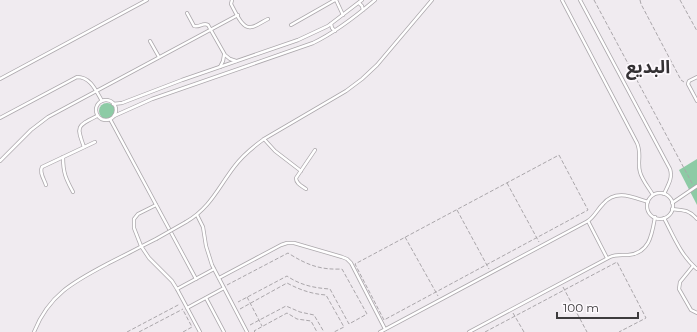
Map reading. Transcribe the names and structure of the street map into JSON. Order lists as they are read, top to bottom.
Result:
{
  "districts": ["البديع"],
  "scale_bar": "100 m"
}
